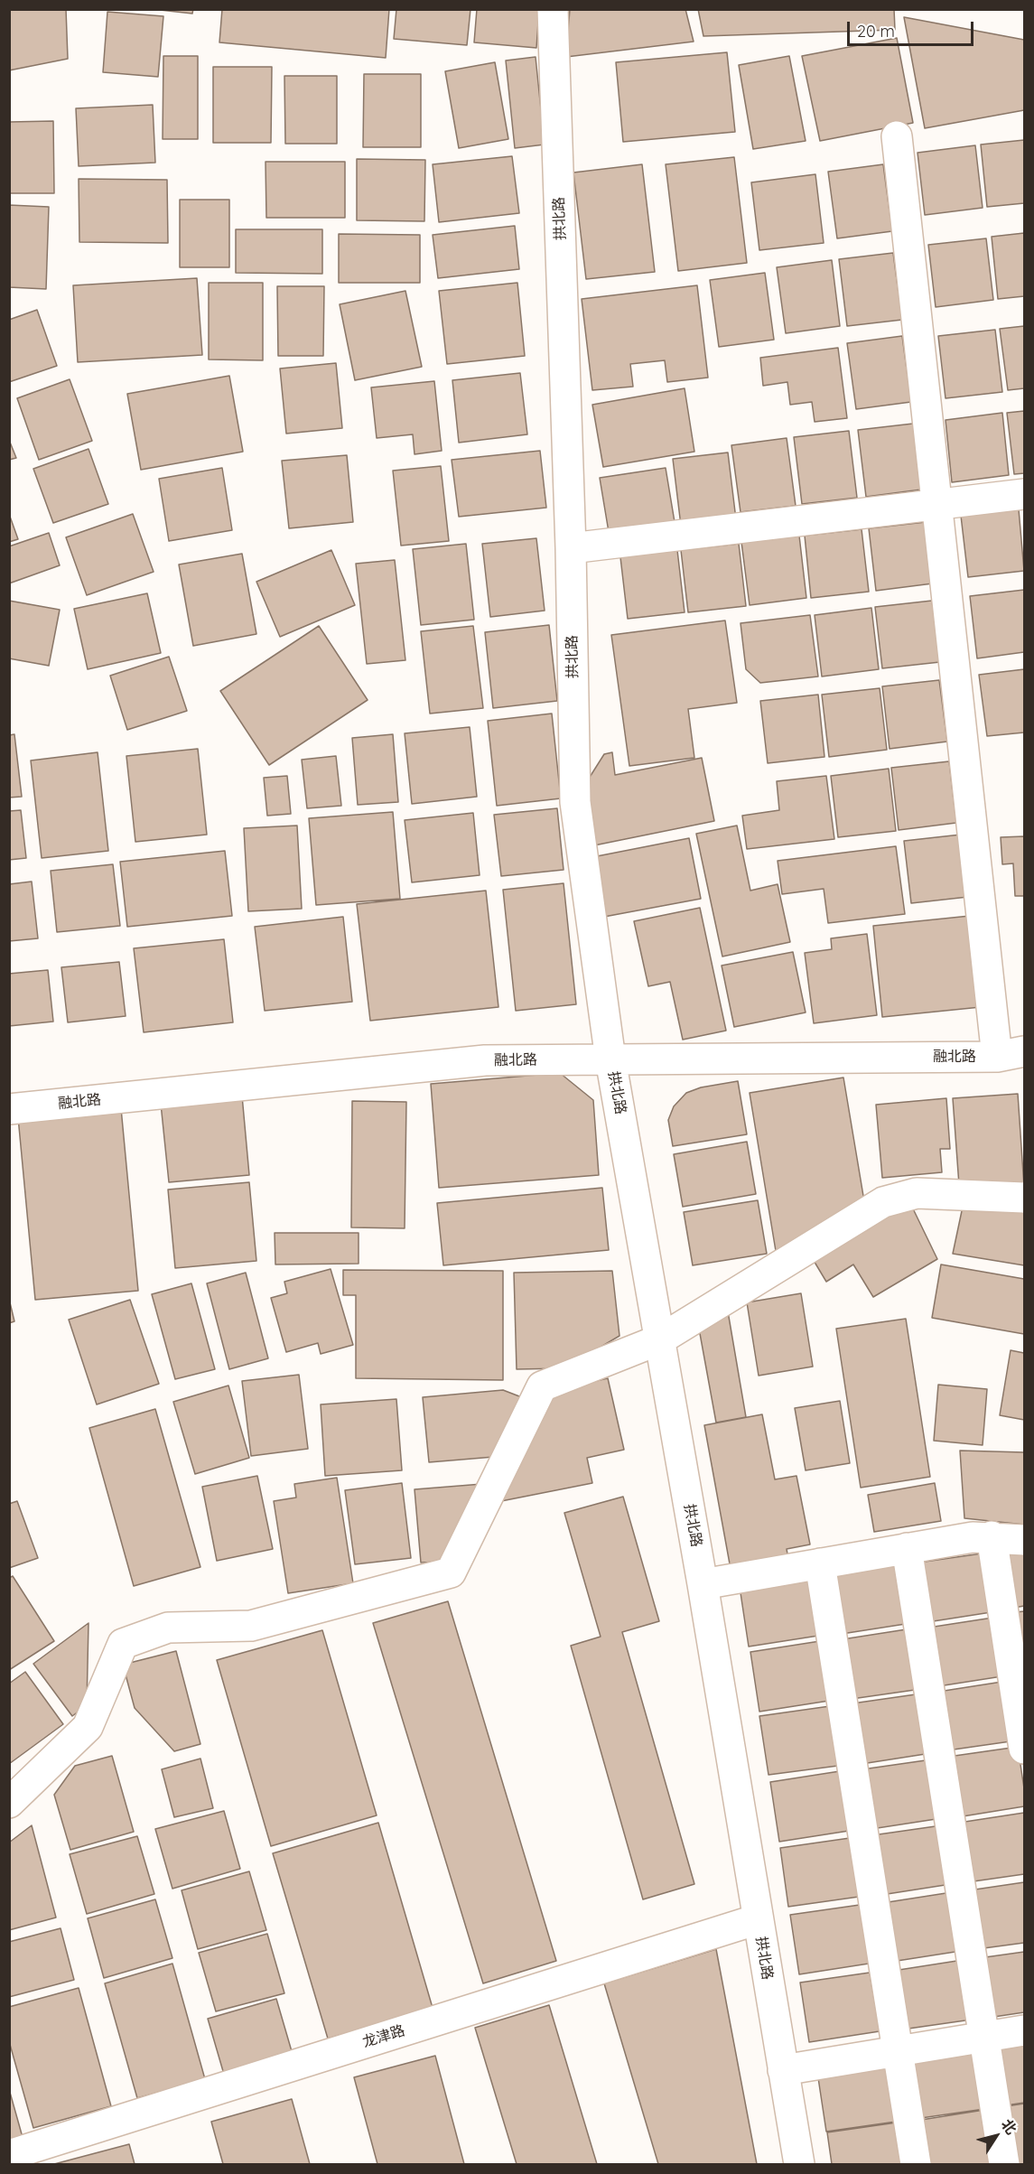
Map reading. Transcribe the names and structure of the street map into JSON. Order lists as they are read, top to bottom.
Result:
{
  "streets": {
    "street": ["拱北路", "融北路", "龙津路"]
  },
  "crossings": [
    ["拱北路", "融北路"],
    ["拱北路", "龙津路"]
  ],
  "scale_bar": "20 m",
  "north": "top right"
}
